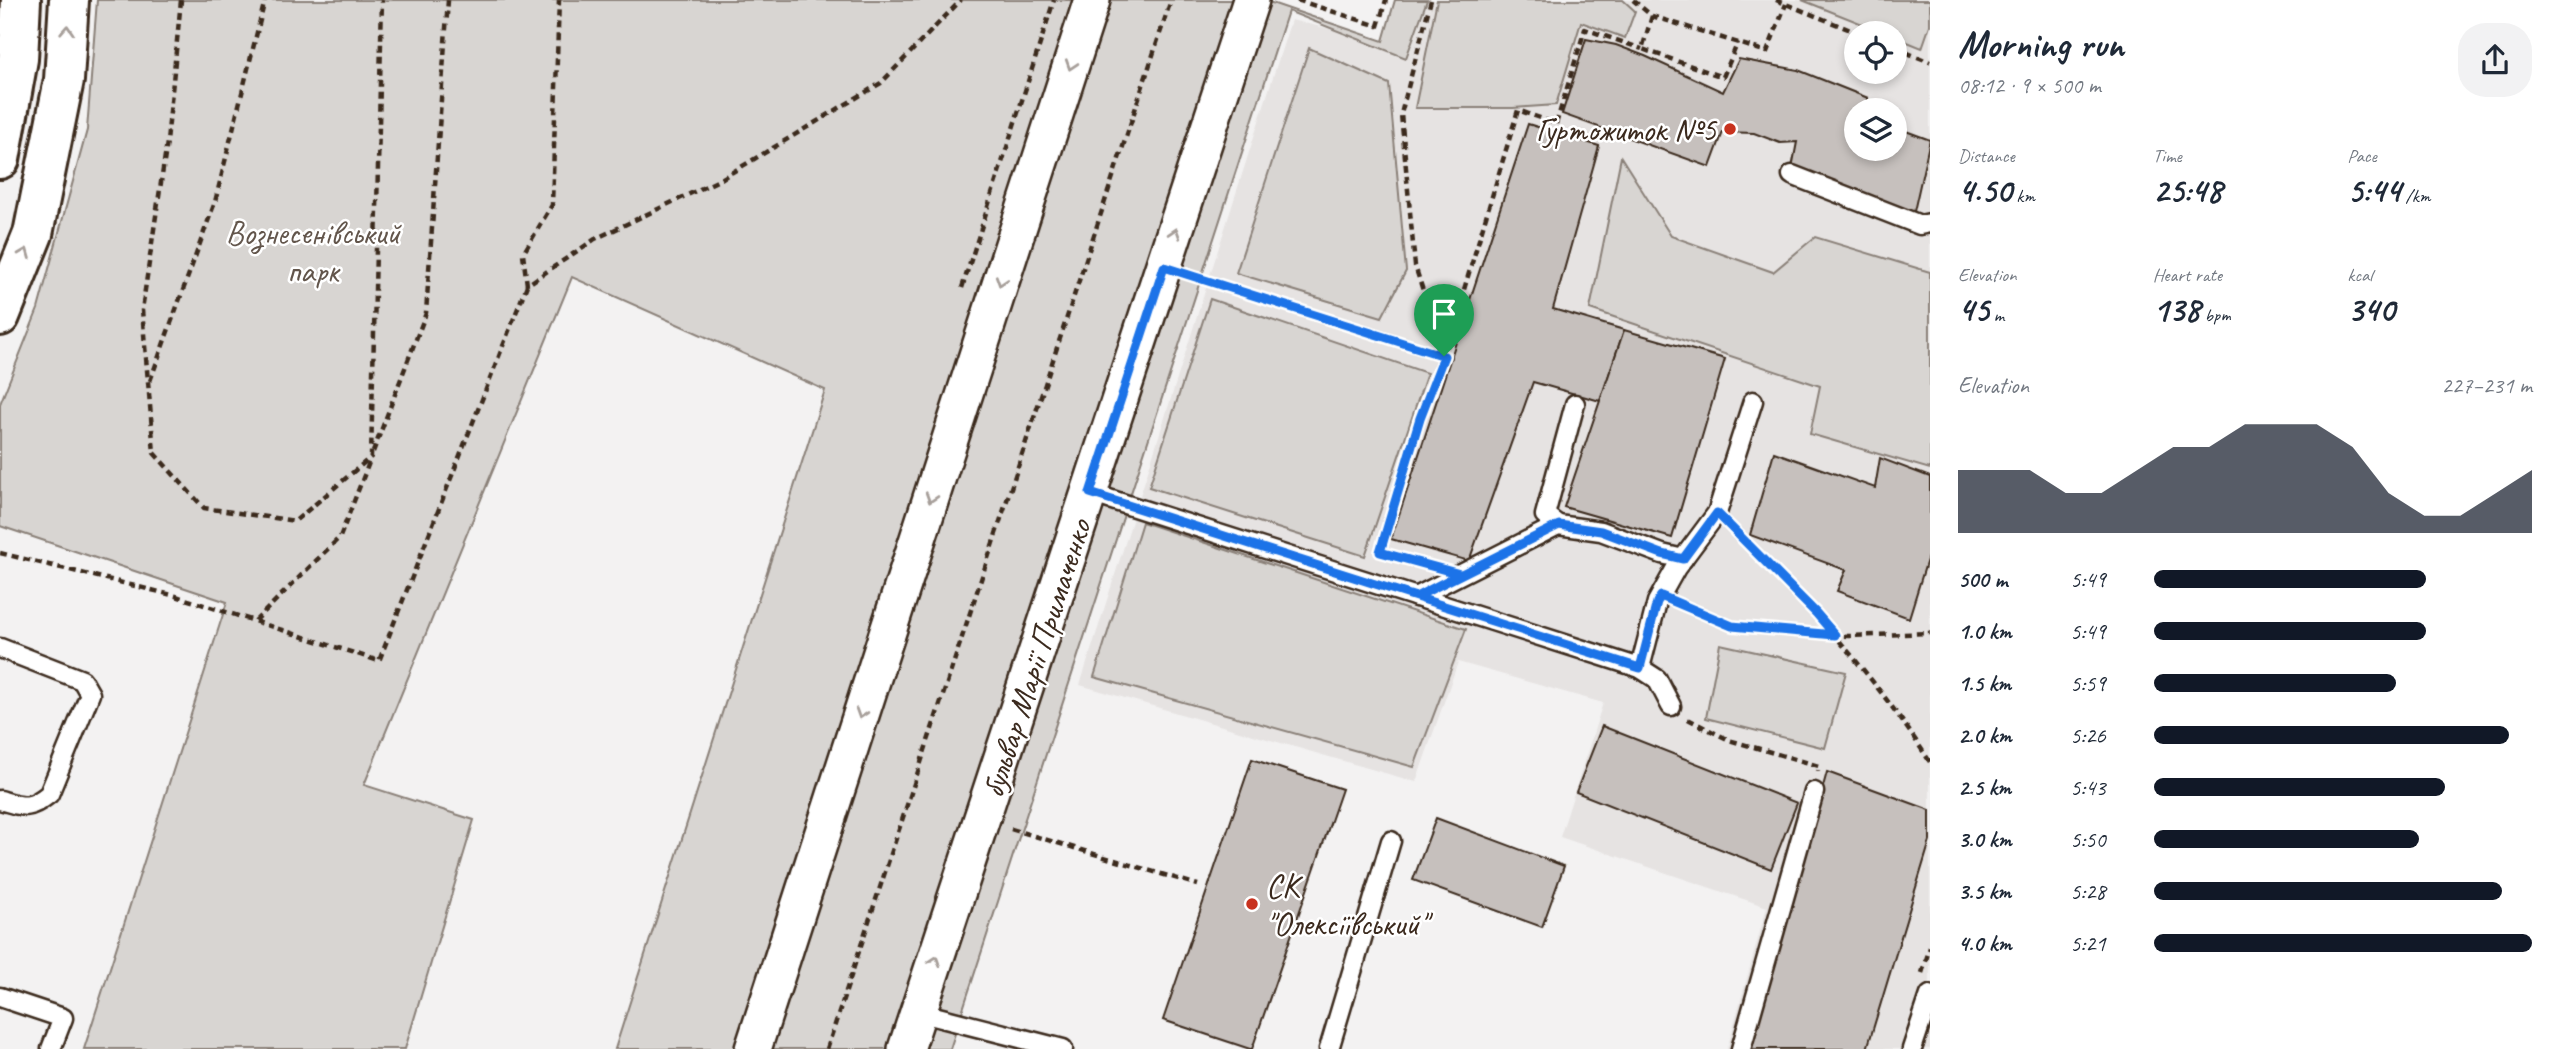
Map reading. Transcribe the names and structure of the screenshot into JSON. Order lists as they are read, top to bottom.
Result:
{
  "streets": {
    "street": ["бульвар Марії Примаченко"]
  },
  "parks": ["Вознесенівський парк"],
  "places": ["Гуртожиток №5", "СК \"Олексіївський\""],
  "page": {
    "heading": ["Morning run", "08:12 · 9 × 500 m"],
    "stats": [
      ["Distance", "4.50 km"],
      ["Time", "25:48"],
      ["Pace", "5:44 /km"],
      ["Elevation", "45 m"],
      ["Heart rate", "138 bpm"],
      ["kcal", "340"]
    ],
    "chart": ["Elevation", "227–231 m"],
    "list": [
      {
        "name": "500 m",
        "note": "5:49"
      },
      {
        "name": "1.0 km",
        "note": "5:49"
      },
      {
        "name": "1.5 km",
        "note": "5:59"
      },
      {
        "name": "2.0 km",
        "note": "5:26"
      },
      {
        "name": "2.5 km",
        "note": "5:43"
      },
      {
        "name": "3.0 km",
        "note": "5:50"
      },
      {
        "name": "3.5 km",
        "note": "5:28"
      },
      {
        "name": "4.0 km",
        "note": "5:21"
      }
    ]
  }
}
